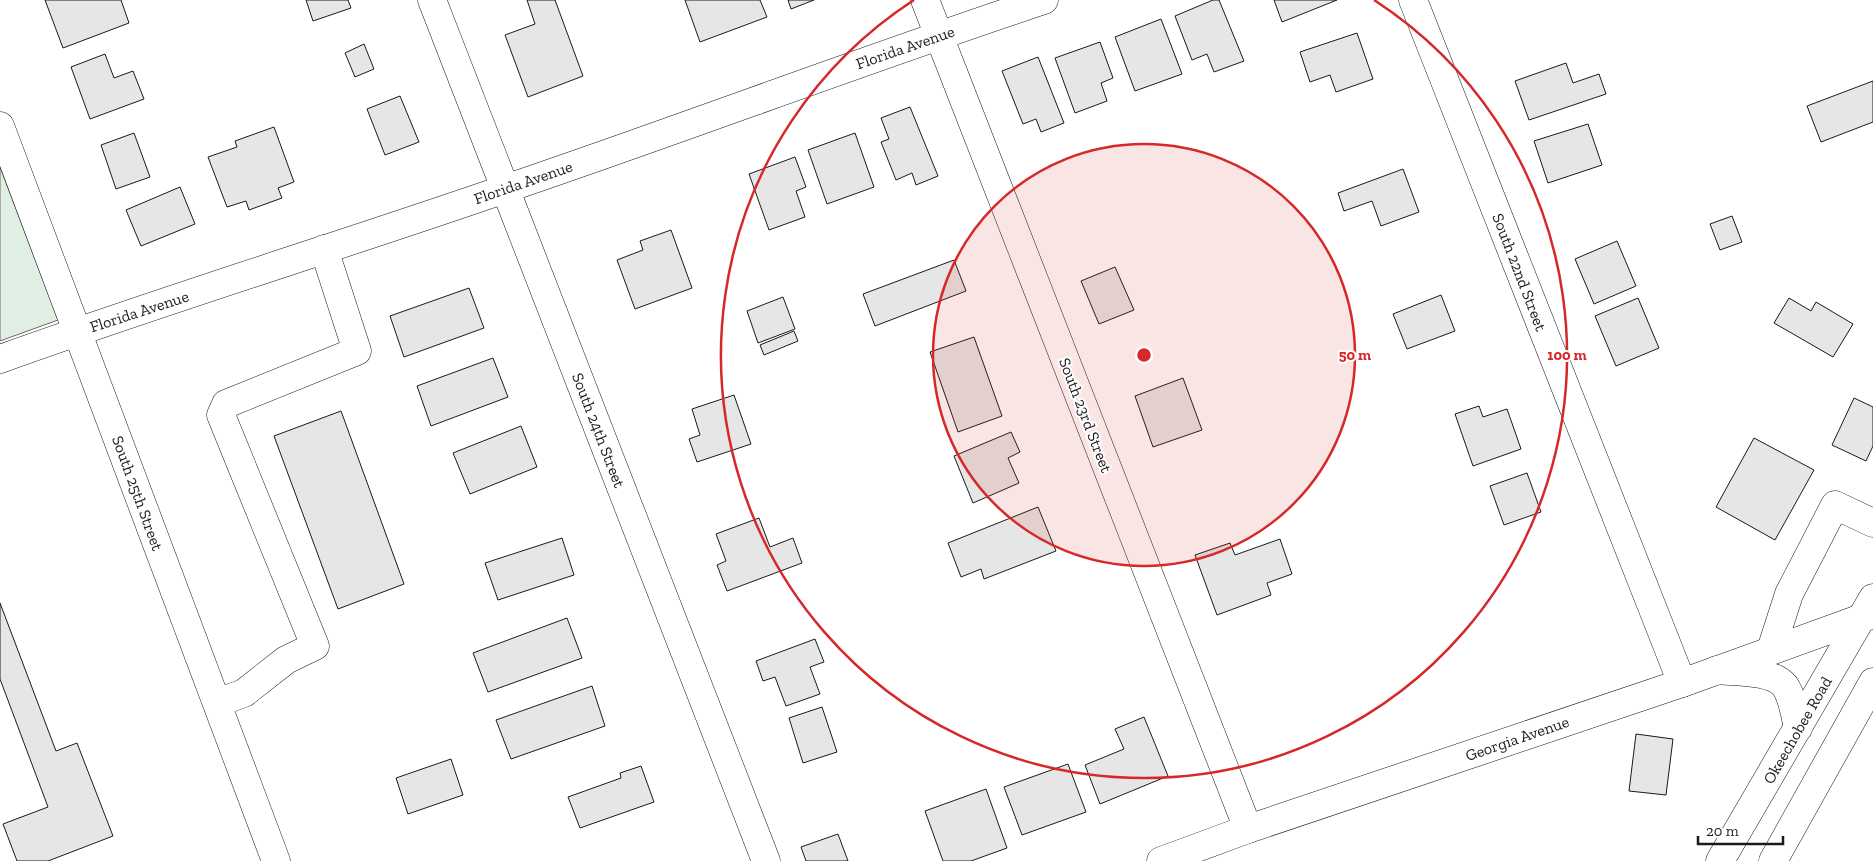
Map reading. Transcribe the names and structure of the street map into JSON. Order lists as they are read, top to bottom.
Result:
{
  "streets": {
    "street": [
      "Florida Avenue",
      "South 22nd Street",
      "South 23rd Street",
      "South 24th Street",
      "South 25th Street",
      "Okeechobee Road",
      "Georgia Avenue"
    ]
  },
  "crossings": [
    ["Florida Avenue", "South 23rd Street"],
    ["Florida Avenue", "South 24th Street"],
    ["Florida Avenue", "South 25th Street"],
    ["South 22nd Street", "Georgia Avenue"],
    ["South 23rd Street", "Georgia Avenue"],
    ["Okeechobee Road", "Georgia Avenue"]
  ],
  "scale_bar": "20 m",
  "rings": ["50 m", "100 m"]
}
